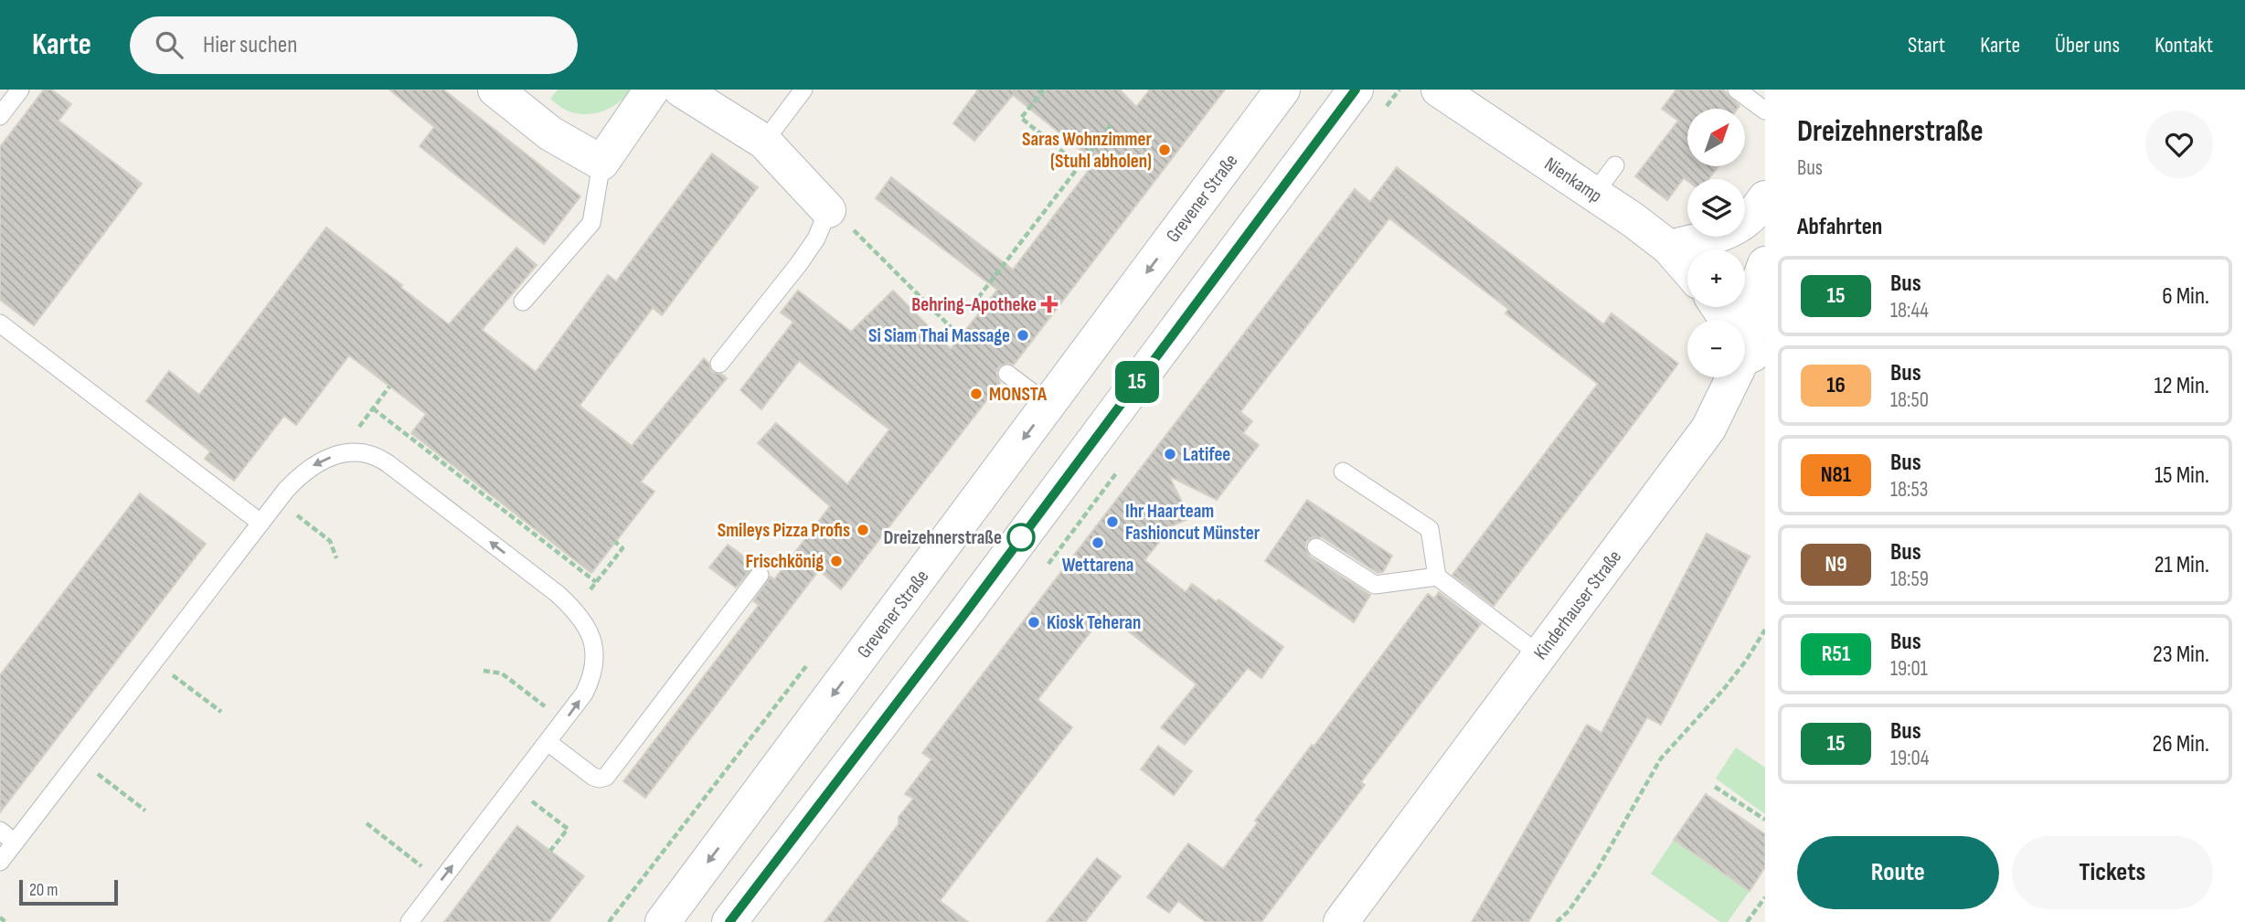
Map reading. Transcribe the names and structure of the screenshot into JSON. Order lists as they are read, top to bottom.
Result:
{
  "streets": {
    "main road": ["Nienkamp", "Grevener Straße", "Kinderhauser Straße"]
  },
  "places": {
    "other": [
      "Saras Wohnzimmer (Stuhl abholen)",
      "Si Siam Thai Massage",
      "MONSTA",
      "Latifee",
      "Ihr Haarteam Fashioncut Münster",
      "Smileys Pizza Profis",
      "Dreizehnerstraße",
      "Wettarena",
      "Frischkönig",
      "Kiosk Teheran"
    ],
    "health": ["Behring-Apotheke"]
  },
  "lines": ["bus line 15"],
  "scale_bar": "20 m",
  "north": "top right",
  "page": {
    "header": "Karte",
    "search": "Hier suchen",
    "nav": [
      "Start",
      "Karte",
      "Über uns",
      "Kontakt"
    ],
    "on_map": "15",
    "heading": [
      ["Dreizehnerstraße", "Bus"],
      "Abfahrten"
    ],
    "map_buttons": ["+", "−"],
    "list": [
      {
        "mark": "15",
        "name": "Bus",
        "note": "18:44",
        "value": "6 Min."
      },
      {
        "mark": "16",
        "name": "Bus",
        "note": "18:50",
        "value": "12 Min."
      },
      {
        "mark": "N81",
        "name": "Bus",
        "note": "18:53",
        "value": "15 Min."
      },
      {
        "mark": "N9",
        "name": "Bus",
        "note": "18:59",
        "value": "21 Min."
      },
      {
        "mark": "R51",
        "name": "Bus",
        "note": "19:01",
        "value": "23 Min."
      },
      {
        "mark": "15",
        "name": "Bus",
        "note": "19:04",
        "value": "26 Min."
      }
    ],
    "buttons": ["Route", "Tickets"],
    "scale": "20 m"
  }
}
